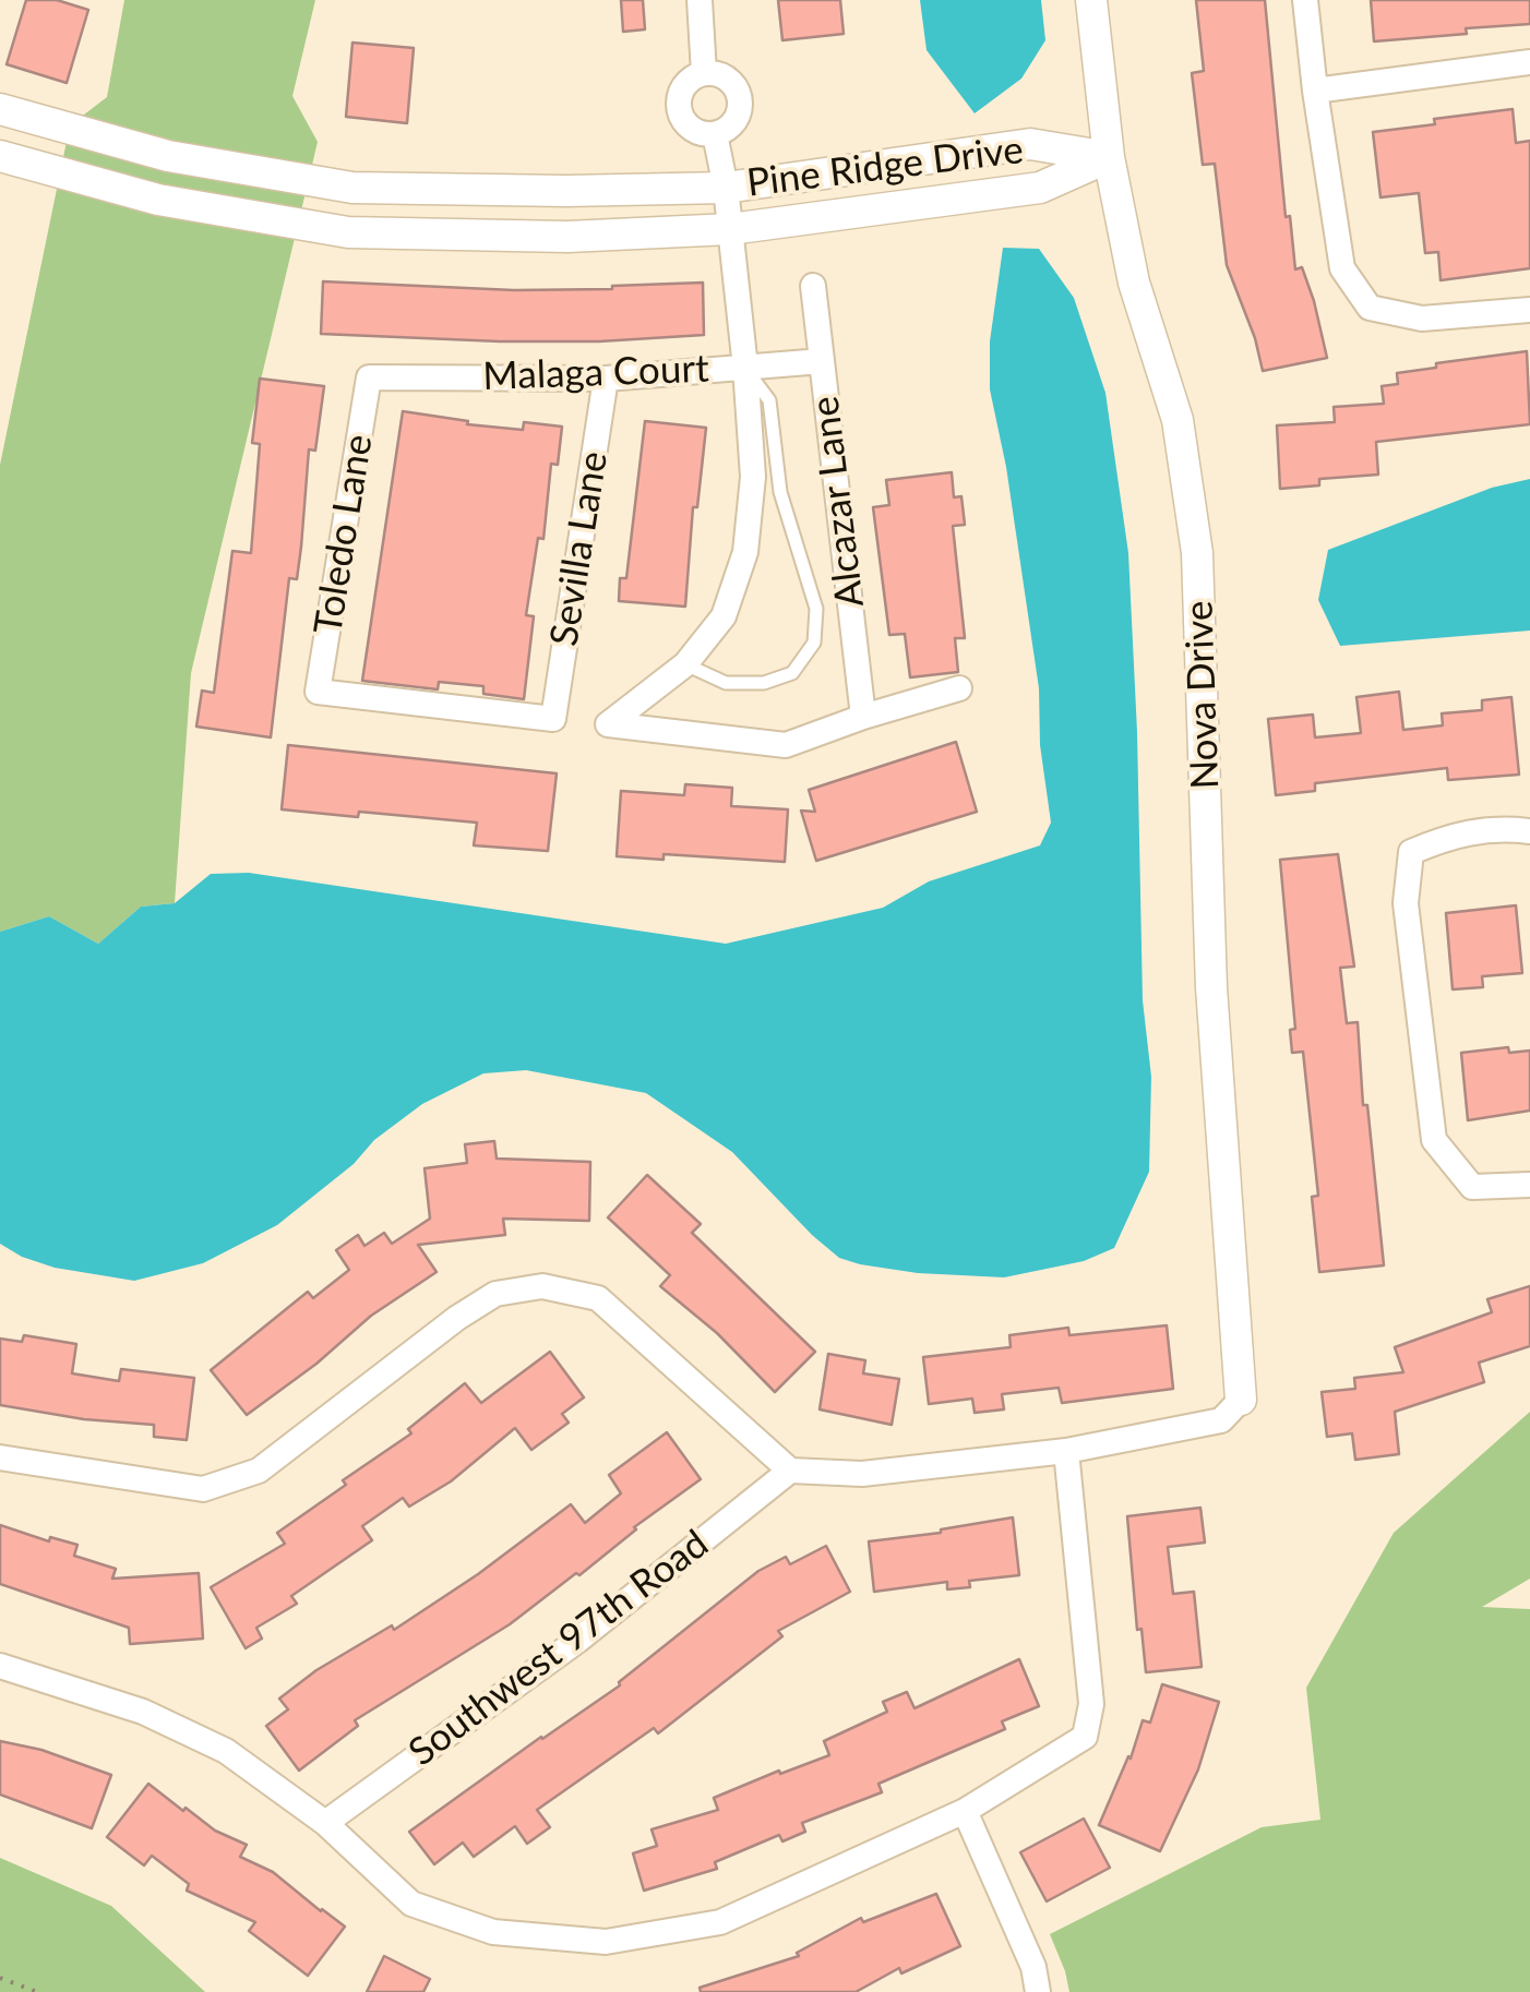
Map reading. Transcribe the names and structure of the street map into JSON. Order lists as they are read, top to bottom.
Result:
{
  "streets": {
    "street": [
      "Pine Ridge Drive",
      "Malaga Court",
      "Alcazar Lane",
      "Toledo Lane",
      "Sevilla Lane",
      "Nova Drive",
      "Southwest 97th Road"
    ]
  },
  "crossings": [
    ["Pine Ridge Drive", "Nova Drive"],
    ["Malaga Court", "Alcazar Lane"],
    ["Malaga Court", "Toledo Lane"],
    ["Malaga Court", "Sevilla Lane"],
    ["Toledo Lane", "Sevilla Lane"]
  ]
}
